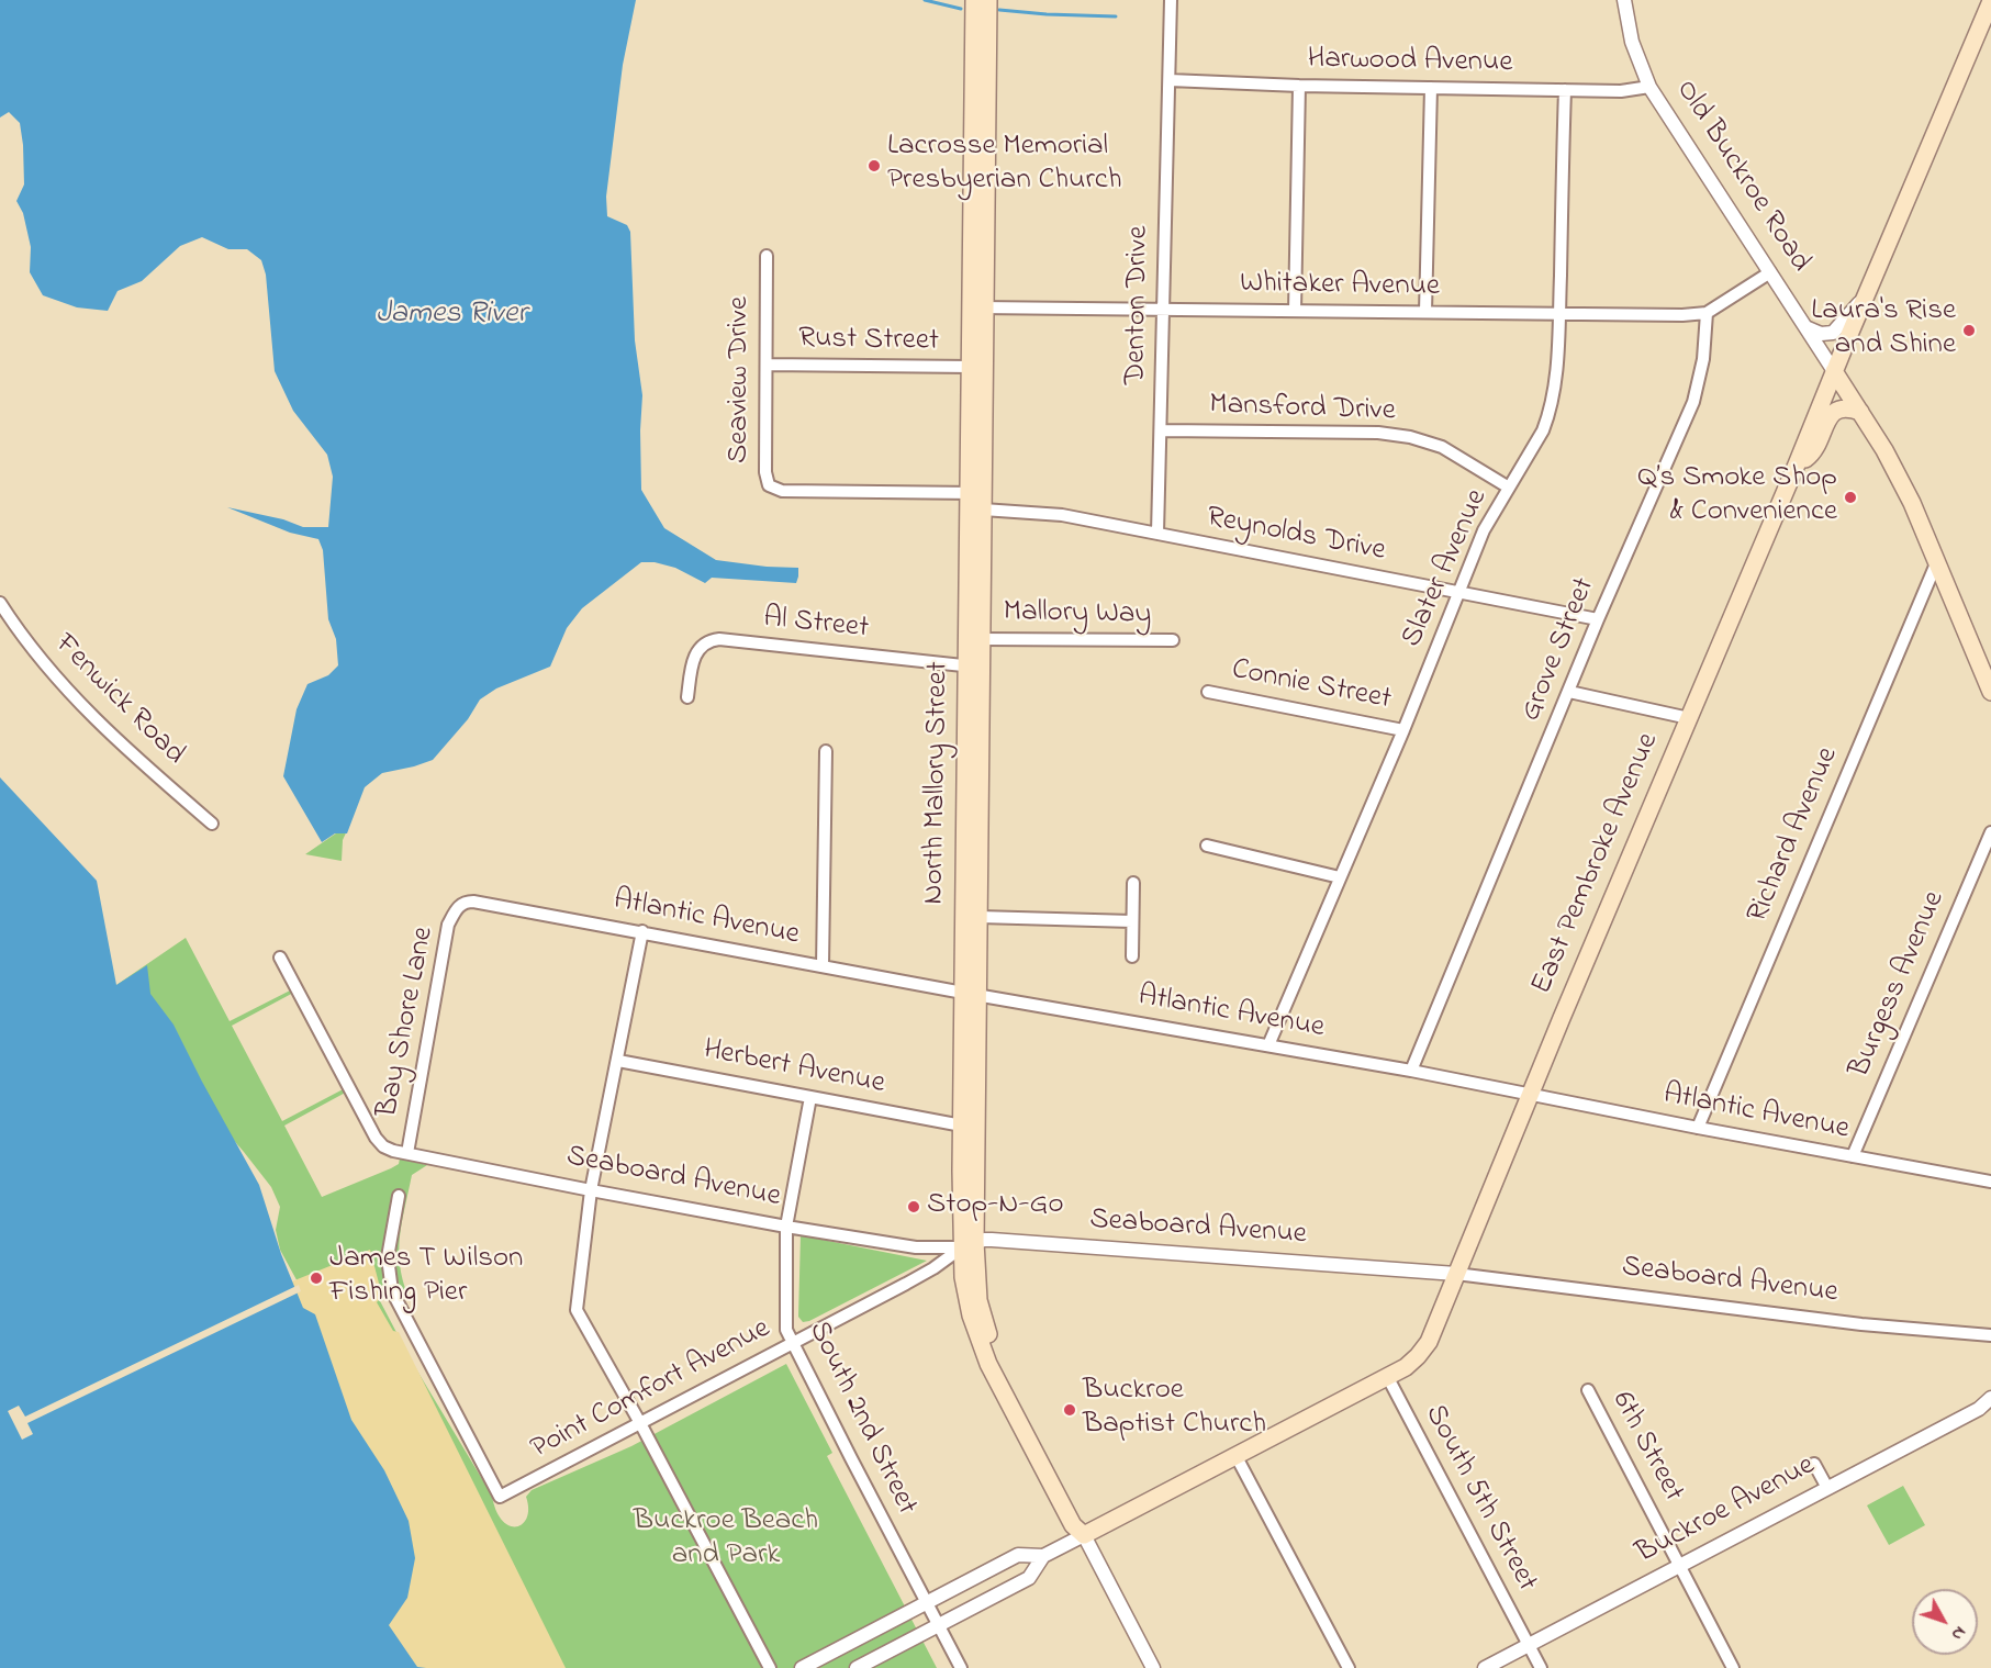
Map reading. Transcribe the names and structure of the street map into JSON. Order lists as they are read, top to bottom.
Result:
{
  "streets": {
    "main road": ["Old Buckroe Road", "North Mallory Street", "East Pembroke Avenue"],
    "street": [
      "Harwood Avenue",
      "Whitaker Avenue",
      "Denton Drive",
      "Rust Street",
      "Seaview Drive",
      "Mansford Drive",
      "Reynolds Drive",
      "Slater Avenue",
      "Mallory Way",
      "Al Street",
      "Grove Street",
      "Connie Street",
      "Fenwick Road",
      "Richard Avenue",
      "Atlantic Avenue",
      "Burgess Avenue",
      "Bay Shore Lane",
      "Herbert Avenue",
      "Seaboard Avenue",
      "Point Comfort Avenue",
      "South 2nd Street",
      "6th Street",
      "South 5th Street",
      "Buckroe Avenue"
    ]
  },
  "crossings": [
    ["Harwood Avenue", "Old Buckroe Road"],
    ["Harwood Avenue", "Denton Drive"],
    ["Harwood Avenue", "Slater Avenue"],
    ["Old Buckroe Road", "Richard Avenue"],
    ["Old Buckroe Road", "East Pembroke Avenue"],
    ["Whitaker Avenue", "Denton Drive"],
    ["Whitaker Avenue", "Slater Avenue"],
    ["Whitaker Avenue", "Grove Street"],
    ["Whitaker Avenue", "North Mallory Street"],
    ["Denton Drive", "Mansford Drive"],
    ["Denton Drive", "Reynolds Drive"],
    ["Rust Street", "Seaview Drive"],
    ["Rust Street", "North Mallory Street"],
    ["Seaview Drive", "Reynolds Drive"],
    ["Seaview Drive", "North Mallory Street"],
    ["Mansford Drive", "Slater Avenue"],
    ["Reynolds Drive", "Slater Avenue"],
    ["Reynolds Drive", "Grove Street"],
    ["Reynolds Drive", "North Mallory Street"],
    ["Slater Avenue", "Connie Street"],
    ["Slater Avenue", "Atlantic Avenue"],
    ["Mallory Way", "North Mallory Street"],
    ["Al Street", "North Mallory Street"],
    ["Grove Street", "Atlantic Avenue"],
    ["North Mallory Street", "East Pembroke Avenue"],
    ["North Mallory Street", "Atlantic Avenue"],
    ["North Mallory Street", "Herbert Avenue"],
    ["North Mallory Street", "Seaboard Avenue"],
    ["North Mallory Street", "Point Comfort Avenue"],
    ["Richard Avenue", "Atlantic Avenue"],
    ["East Pembroke Avenue", "Atlantic Avenue"],
    ["East Pembroke Avenue", "Seaboard Avenue"],
    ["East Pembroke Avenue", "South 2nd Street"],
    ["East Pembroke Avenue", "South 5th Street"],
    ["Atlantic Avenue", "Burgess Avenue"],
    ["Atlantic Avenue", "Bay Shore Lane"],
    ["Bay Shore Lane", "Seaboard Avenue"],
    ["Herbert Avenue", "South 2nd Street"],
    ["Seaboard Avenue", "Point Comfort Avenue"],
    ["Seaboard Avenue", "South 2nd Street"],
    ["Point Comfort Avenue", "South 2nd Street"],
    ["6th Street", "Buckroe Avenue"],
    ["South 5th Street", "Buckroe Avenue"]
  ],
  "water": ["James River"],
  "parks": ["Buckroe Beach and Park"],
  "places": [
    "Lacrosse Memorial Presbyerian Church",
    "Laura's Rise and Shine",
    "Q’s Smoke Shop & Convenience",
    "Stop-N-Go",
    "James T Wilson Fishing Pier",
    "Buckroe Baptist Church"
  ],
  "north": "bottom right"
}
